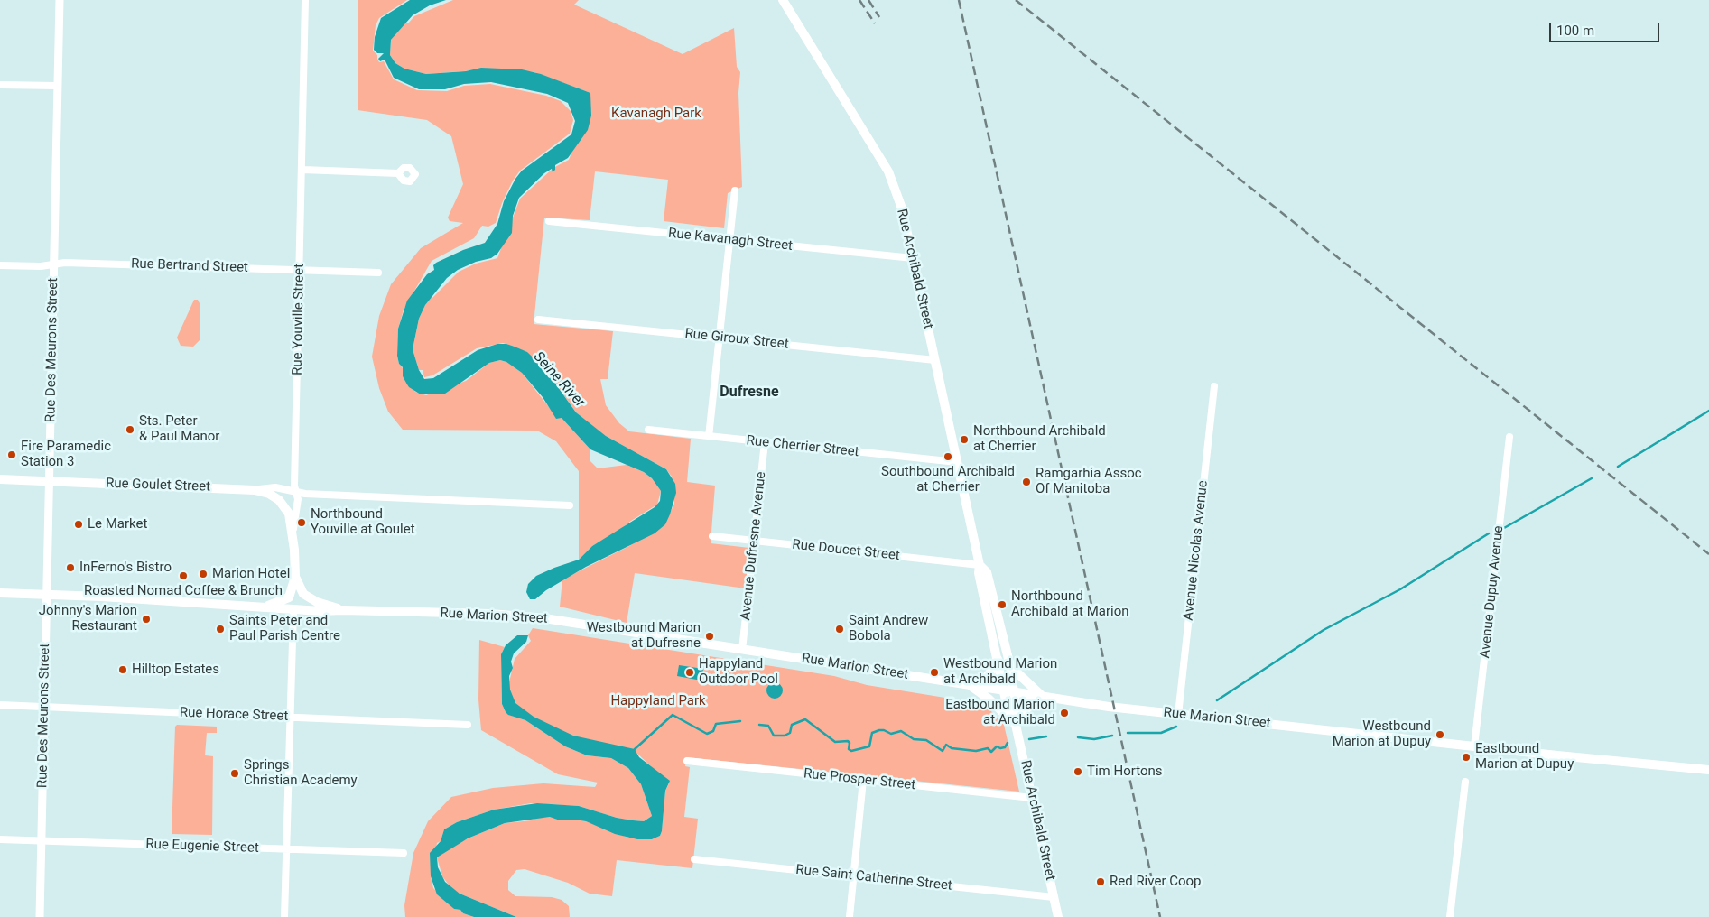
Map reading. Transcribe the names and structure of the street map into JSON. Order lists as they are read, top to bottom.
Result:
{
  "streets": {
    "main road": [
      "Rue Archibald Street",
      "Rue Youville Street",
      "Rue Goulet Street",
      "Rue Marion Street"
    ],
    "street": [
      "Rue Kavanagh Street",
      "Rue Bertrand Street",
      "Rue Giroux Street",
      "Rue Des Meurons Street",
      "Rue Cherrier Street",
      "Avenue Dufresne Avenue",
      "Rue Doucet Street",
      "Avenue Nicolas Avenue",
      "Avenue Dupuy Avenue",
      "Rue Horace Street",
      "Rue Prosper Street",
      "Rue Eugenie Street",
      "Rue Saint Catherine Street"
    ]
  },
  "crossings": [
    ["Rue Kavanagh Street", "Rue Archibald Street"],
    ["Rue Bertrand Street", "Rue Youville Street"],
    ["Rue Bertrand Street", "Rue Des Meurons Street"],
    ["Rue Archibald Street", "Rue Giroux Street"],
    ["Rue Archibald Street", "Rue Cherrier Street"],
    ["Rue Archibald Street", "Rue Doucet Street"],
    ["Rue Archibald Street", "Rue Marion Street"],
    ["Rue Archibald Street", "Rue Prosper Street"],
    ["Rue Archibald Street", "Rue Saint Catherine Street"],
    ["Rue Youville Street", "Rue Goulet Street"],
    ["Rue Youville Street", "Rue Marion Street"],
    ["Rue Des Meurons Street", "Rue Goulet Street"],
    ["Rue Des Meurons Street", "Rue Marion Street"],
    ["Rue Des Meurons Street", "Rue Horace Street"],
    ["Rue Des Meurons Street", "Rue Eugenie Street"],
    ["Rue Cherrier Street", "Avenue Dufresne Avenue"],
    ["Avenue Dufresne Avenue", "Rue Doucet Street"],
    ["Avenue Dufresne Avenue", "Rue Marion Street"],
    ["Avenue Nicolas Avenue", "Rue Marion Street"],
    ["Avenue Dupuy Avenue", "Rue Marion Street"]
  ],
  "districts": ["Dufresne"],
  "water": ["Seine River"],
  "parks": ["Kavanagh Park", "Happyland Park"],
  "places": [
    "Sts. Peter & Paul Manor",
    "Northbound Archibald at Cherrier",
    "Fire Paramedic Station 3",
    "Southbound Archibald at Cherrier",
    "Ramgarhia Assoc Of Manitoba",
    "Northbound Youville at Goulet",
    "Le Market",
    "InFerno's Bistro",
    "Marion Hotel",
    "Roasted Nomad Coffee & Brunch",
    "Northbound Archibald at Marion",
    "Johnny's Marion Restaurant",
    "Saints Peter and Paul Parish Centre",
    "Saint Andrew Bobola",
    "Westbound Marion at Dufresne",
    "Hilltop Estates",
    "Happyland Outdoor Pool",
    "Westbound Marion at Archibald",
    "Eastbound Marion at Archibald",
    "Westbound Marion at Dupuy",
    "Eastbound Marion at Dupuy",
    "Tim Hortons",
    "Springs Christian Academy",
    "Red River Coop"
  ],
  "scale_bar": "100 m"
}
